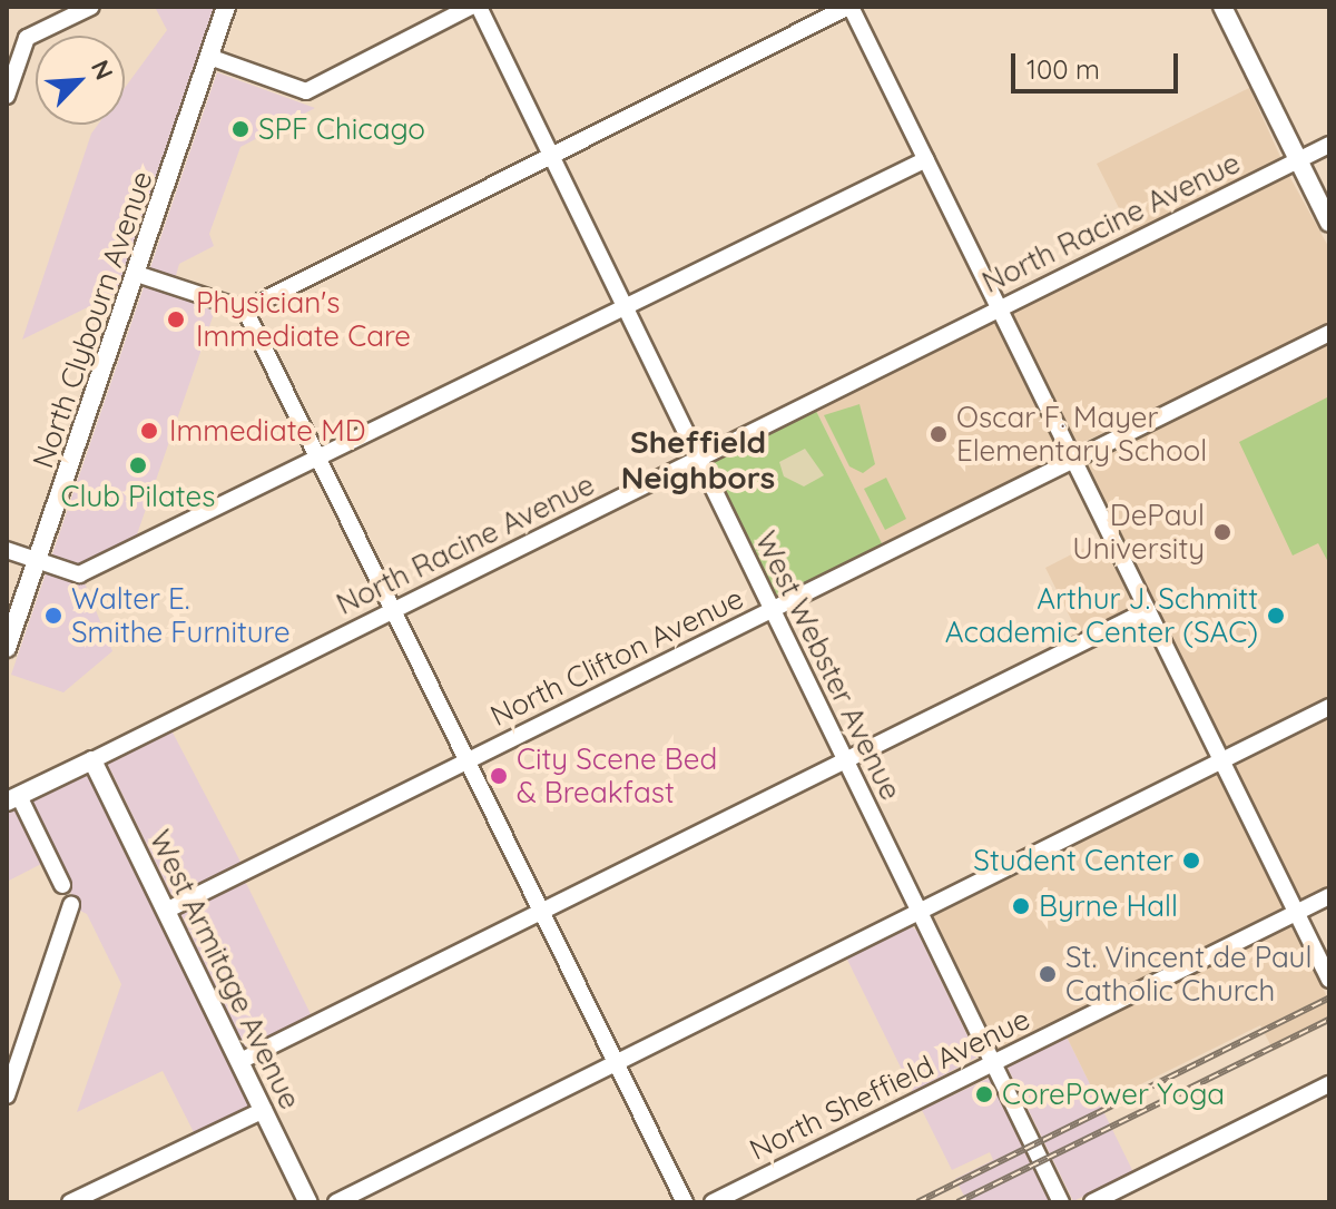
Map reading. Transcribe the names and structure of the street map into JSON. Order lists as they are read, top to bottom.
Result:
{
  "streets": {
    "main road": ["North Racine Avenue", "North Clybourn Avenue", "West Armitage Avenue"],
    "street": ["North Clifton Avenue", "West Webster Avenue", "North Sheffield Avenue"]
  },
  "crossings": [
    ["North Racine Avenue", "West Webster Avenue"],
    ["North Racine Avenue", "West Armitage Avenue"],
    ["North Clifton Avenue", "West Webster Avenue"],
    ["North Clifton Avenue", "West Armitage Avenue"],
    ["West Webster Avenue", "North Sheffield Avenue"]
  ],
  "districts": ["Sheffield Neighbors"],
  "places": [
    "SPF Chicago",
    "Physician's Immediate Care",
    "Immediate MD",
    "Oscar F. Mayer Elementary School",
    "Club Pilates",
    "DePaul University",
    "Walter E. Smithe Furniture",
    "Arthur J. Schmitt Academic Center (SAC)",
    "City Scene Bed & Breakfast",
    "Student Center",
    "Byrne Hall",
    "St. Vincent de Paul Catholic Church",
    "CorePower Yoga"
  ],
  "scale_bar": "100 m",
  "north": "top right"
}
